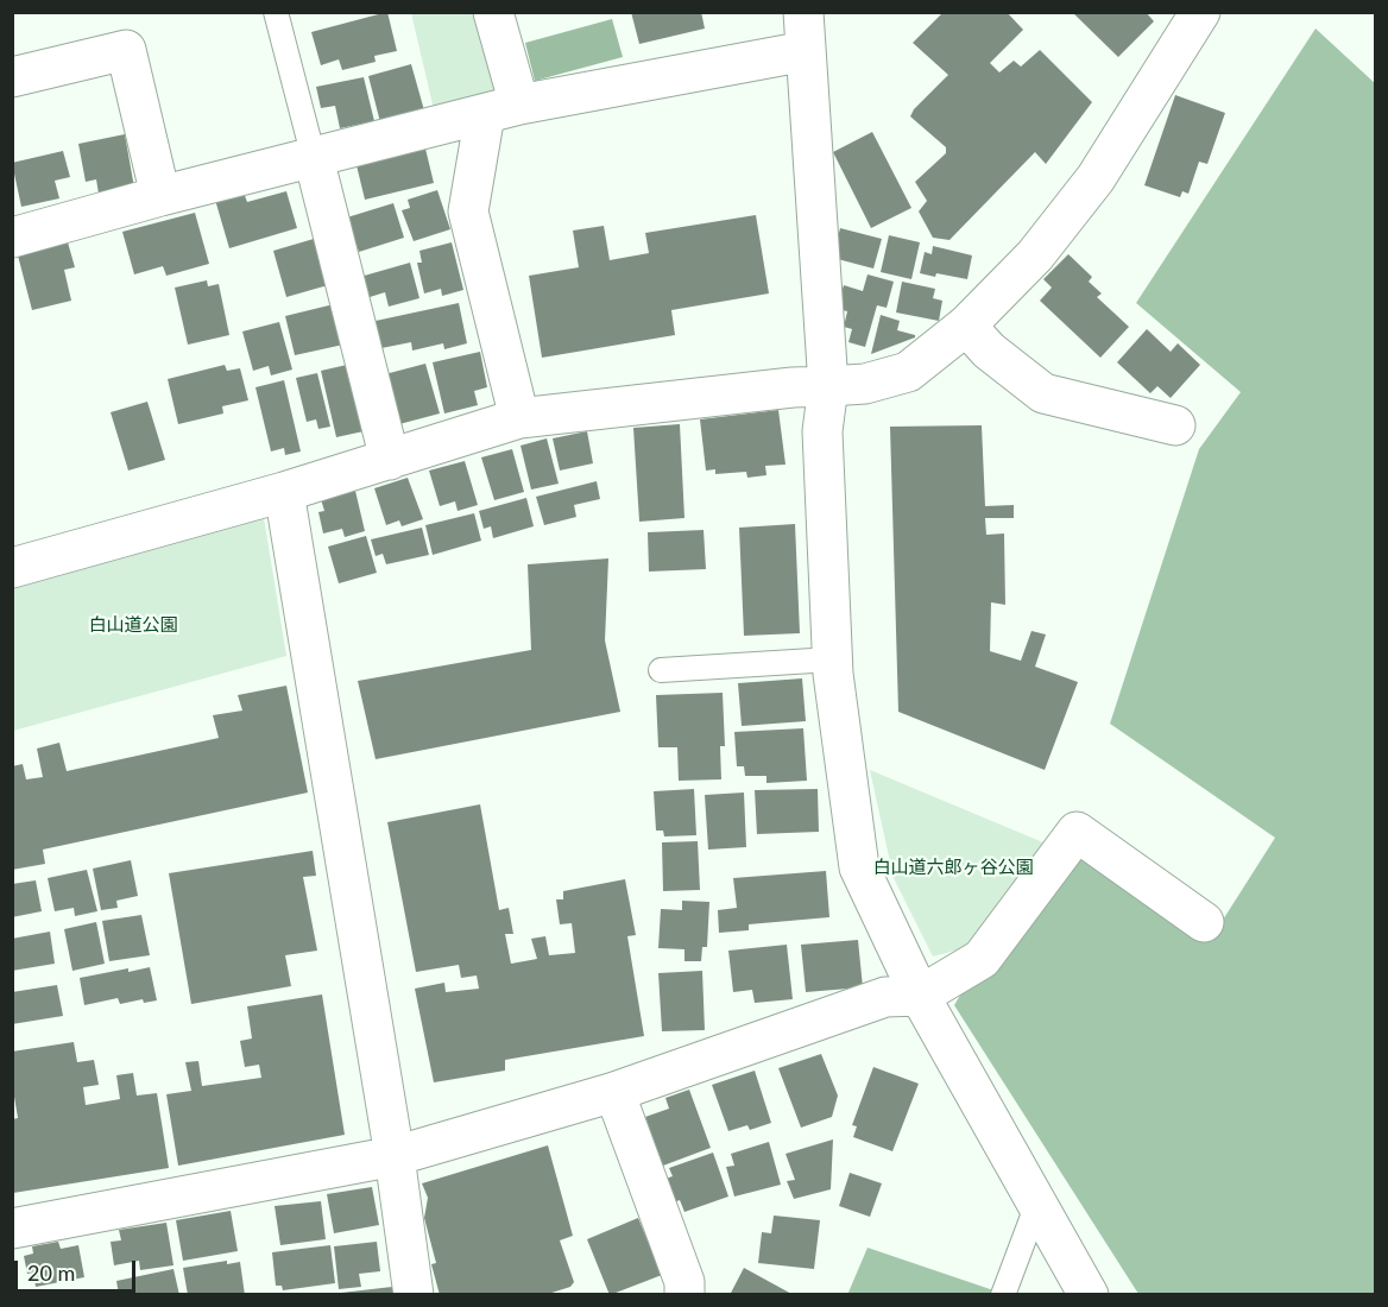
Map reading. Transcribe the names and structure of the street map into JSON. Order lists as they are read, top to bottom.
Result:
{
  "parks": ["白山道公園", "白山道六郎ヶ谷公園"],
  "scale_bar": "20 m"
}
